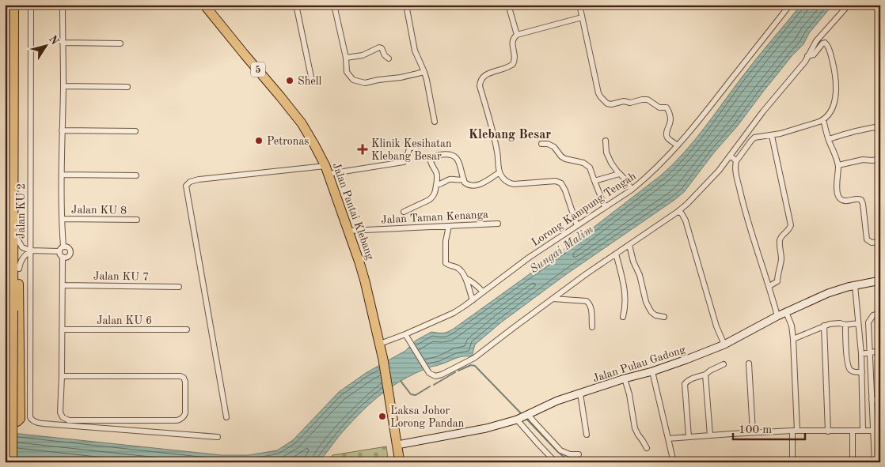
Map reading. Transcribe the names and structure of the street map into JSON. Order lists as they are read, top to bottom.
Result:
{
  "streets": {
    "highway": ["5", "Jalan Pantai Klebang"],
    "main road": ["Jalan Pulau Gadong"],
    "street": [
      "Lorong Kampung Tengah",
      "Jalan KU 8",
      "Jalan KU 2",
      "Jalan Taman Kenanga",
      "Jalan KU 7",
      "Jalan KU 6"
    ]
  },
  "crossings": [
    ["Lorong Kampung Tengah", "Jalan Pantai Klebang"],
    ["Jalan Pantai Klebang", "Jalan Taman Kenanga"],
    ["Jalan Pantai Klebang", "Jalan Pulau Gadong"]
  ],
  "districts": ["Klebang Besar"],
  "water": ["Sungai Malim"],
  "places": {
    "other": ["Shell", "Petronas", "Laksa Johor Lorong Pandan"],
    "health": ["Klinik Kesihatan Klebang Besar"]
  },
  "scale_bar": "100 m",
  "north": "top right"
}
